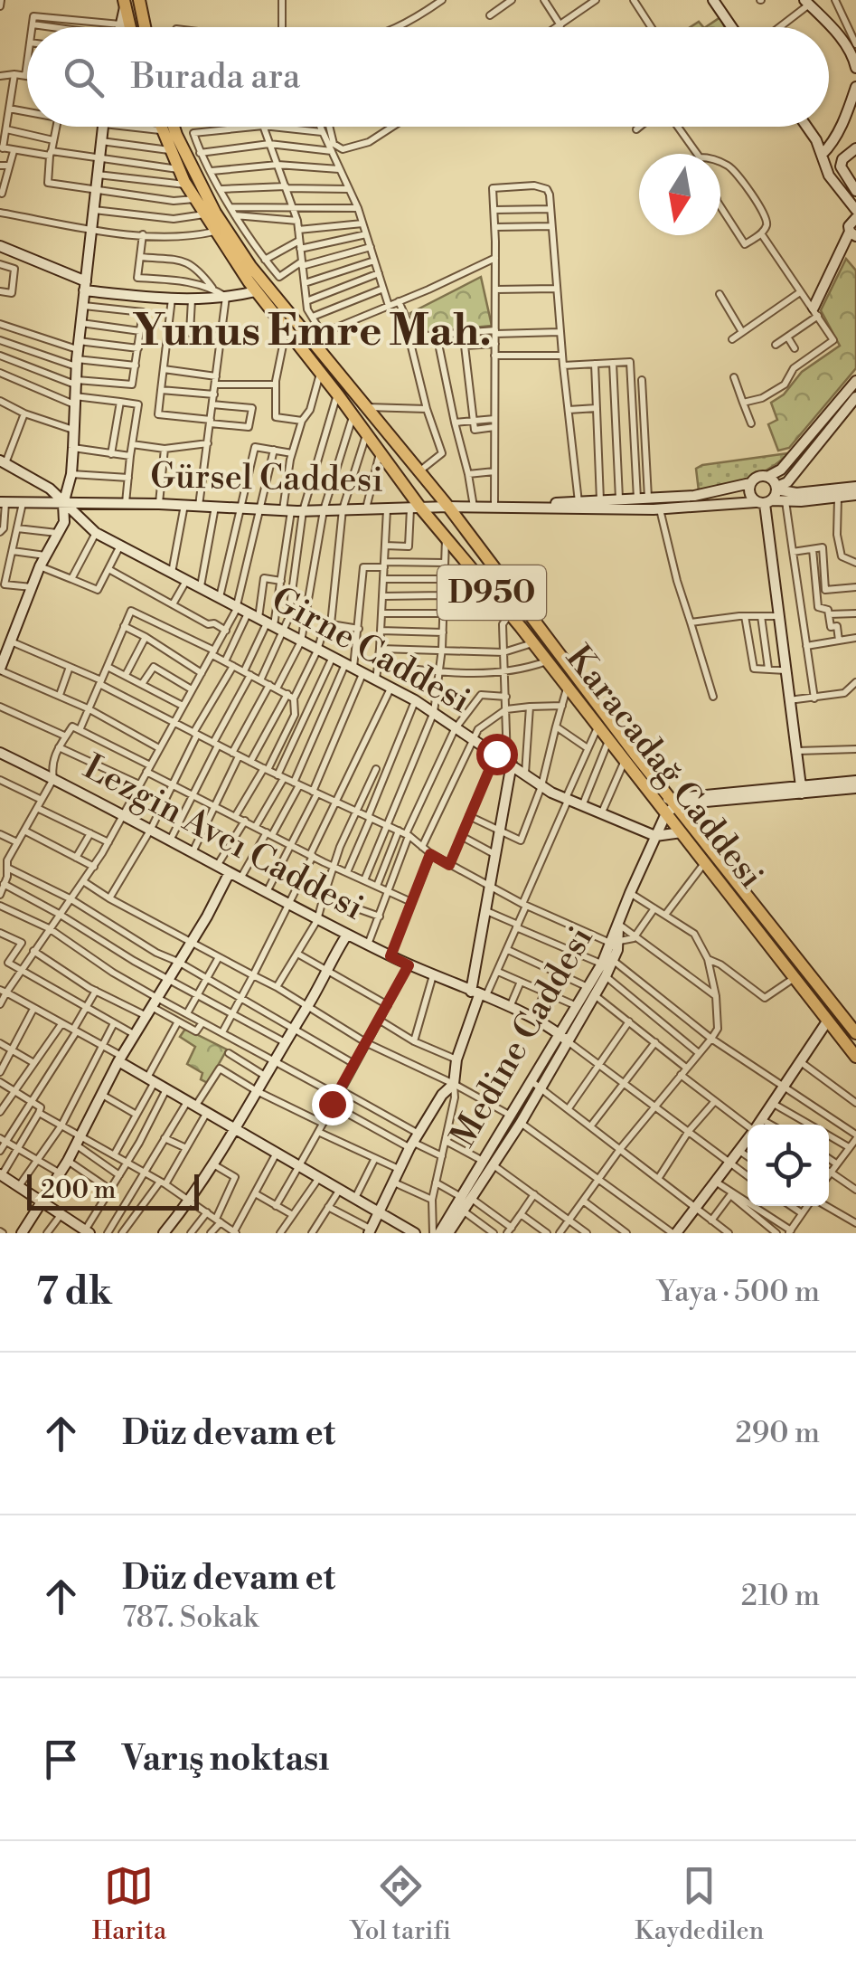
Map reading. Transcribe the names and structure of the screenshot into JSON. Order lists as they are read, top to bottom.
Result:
{
  "streets": {
    "highway": ["D950", "Karacadağ Caddesi"],
    "street": [
      "Gürsel Caddesi",
      "Girne Caddesi",
      "Lezgin Avcı Caddesi",
      "Medine Caddesi"
    ]
  },
  "crossings": [
    ["Gürsel Caddesi", "Girne Caddesi"],
    ["Gürsel Caddesi", "Karacadağ Caddesi"],
    ["Girne Caddesi", "Medine Caddesi"],
    ["Karacadağ Caddesi", "Medine Caddesi"],
    ["Lezgin Avcı Caddesi", "Medine Caddesi"]
  ],
  "districts": ["Yunus Emre Mah."],
  "scale_bar": "200 m",
  "north": "bottom",
  "page": {
    "search": "Burada ara",
    "scale": "200 m",
    "heading": ["7 dk", "Yaya · 500 m"],
    "list": [
      ["Düz devam et", "290 m"],
      ["Düz devam et", "787. Sokak", "210 m"],
      "Varış noktası"
    ],
    "nav": ["Harita", "Yol tarifi", "Kaydedilen"]
  }
}
